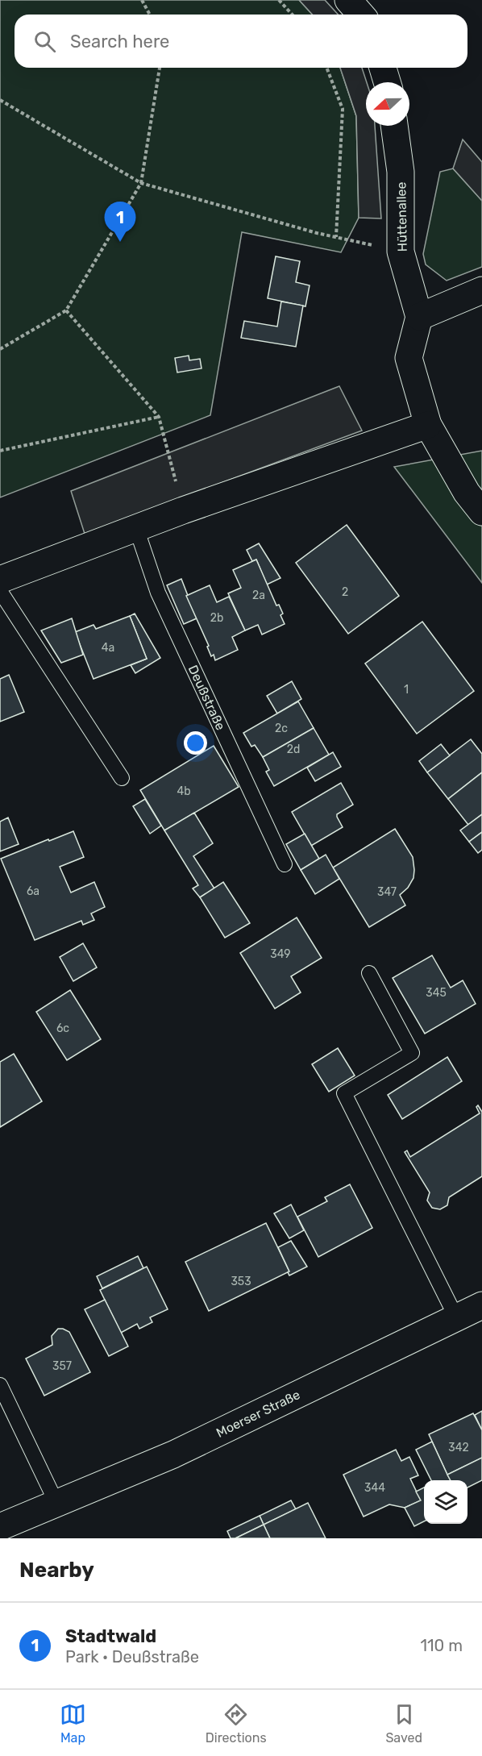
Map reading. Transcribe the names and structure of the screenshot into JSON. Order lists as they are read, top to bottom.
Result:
{
  "streets": {
    "street": ["Hüttenallee", "Moerser Straße"],
    "lane": ["Deußstraße"]
  },
  "house_numbers": [
    "2",
    "2a",
    "2b",
    "4a",
    "1",
    "2c",
    "2d",
    "4b",
    "6a",
    "347",
    "349",
    "345",
    "6c",
    "353",
    "357",
    "342",
    "344"
  ],
  "north": "left",
  "page": {
    "search": "Search here",
    "pins": "1",
    "heading": "Nearby",
    "list": [
      {
        "mark": "1",
        "name": "Stadtwald",
        "note": "Park · Deußstraße",
        "value": "110 m"
      }
    ],
    "nav": ["Map", "Directions", "Saved"]
  }
}
